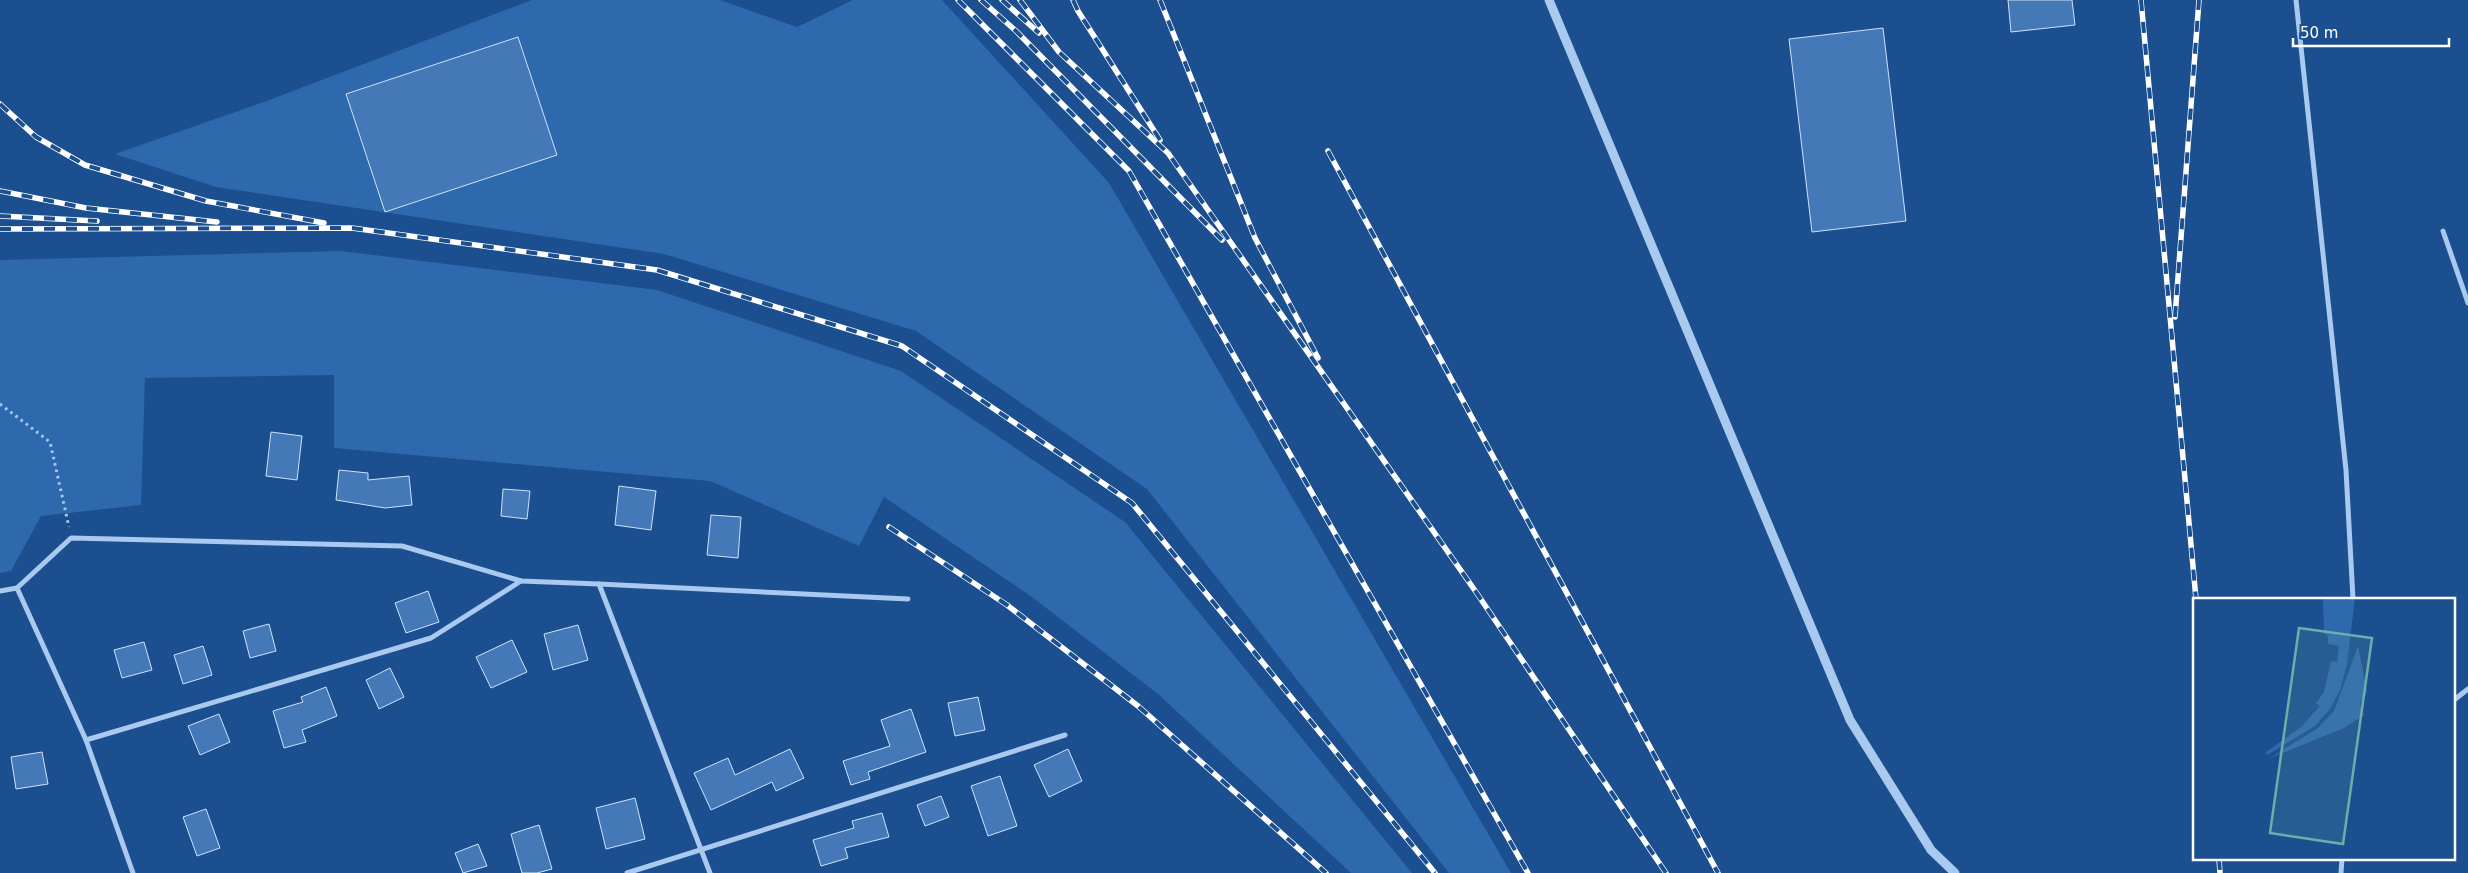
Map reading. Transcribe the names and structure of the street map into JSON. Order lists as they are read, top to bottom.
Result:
{
  "scale_bar": "50 m"
}
